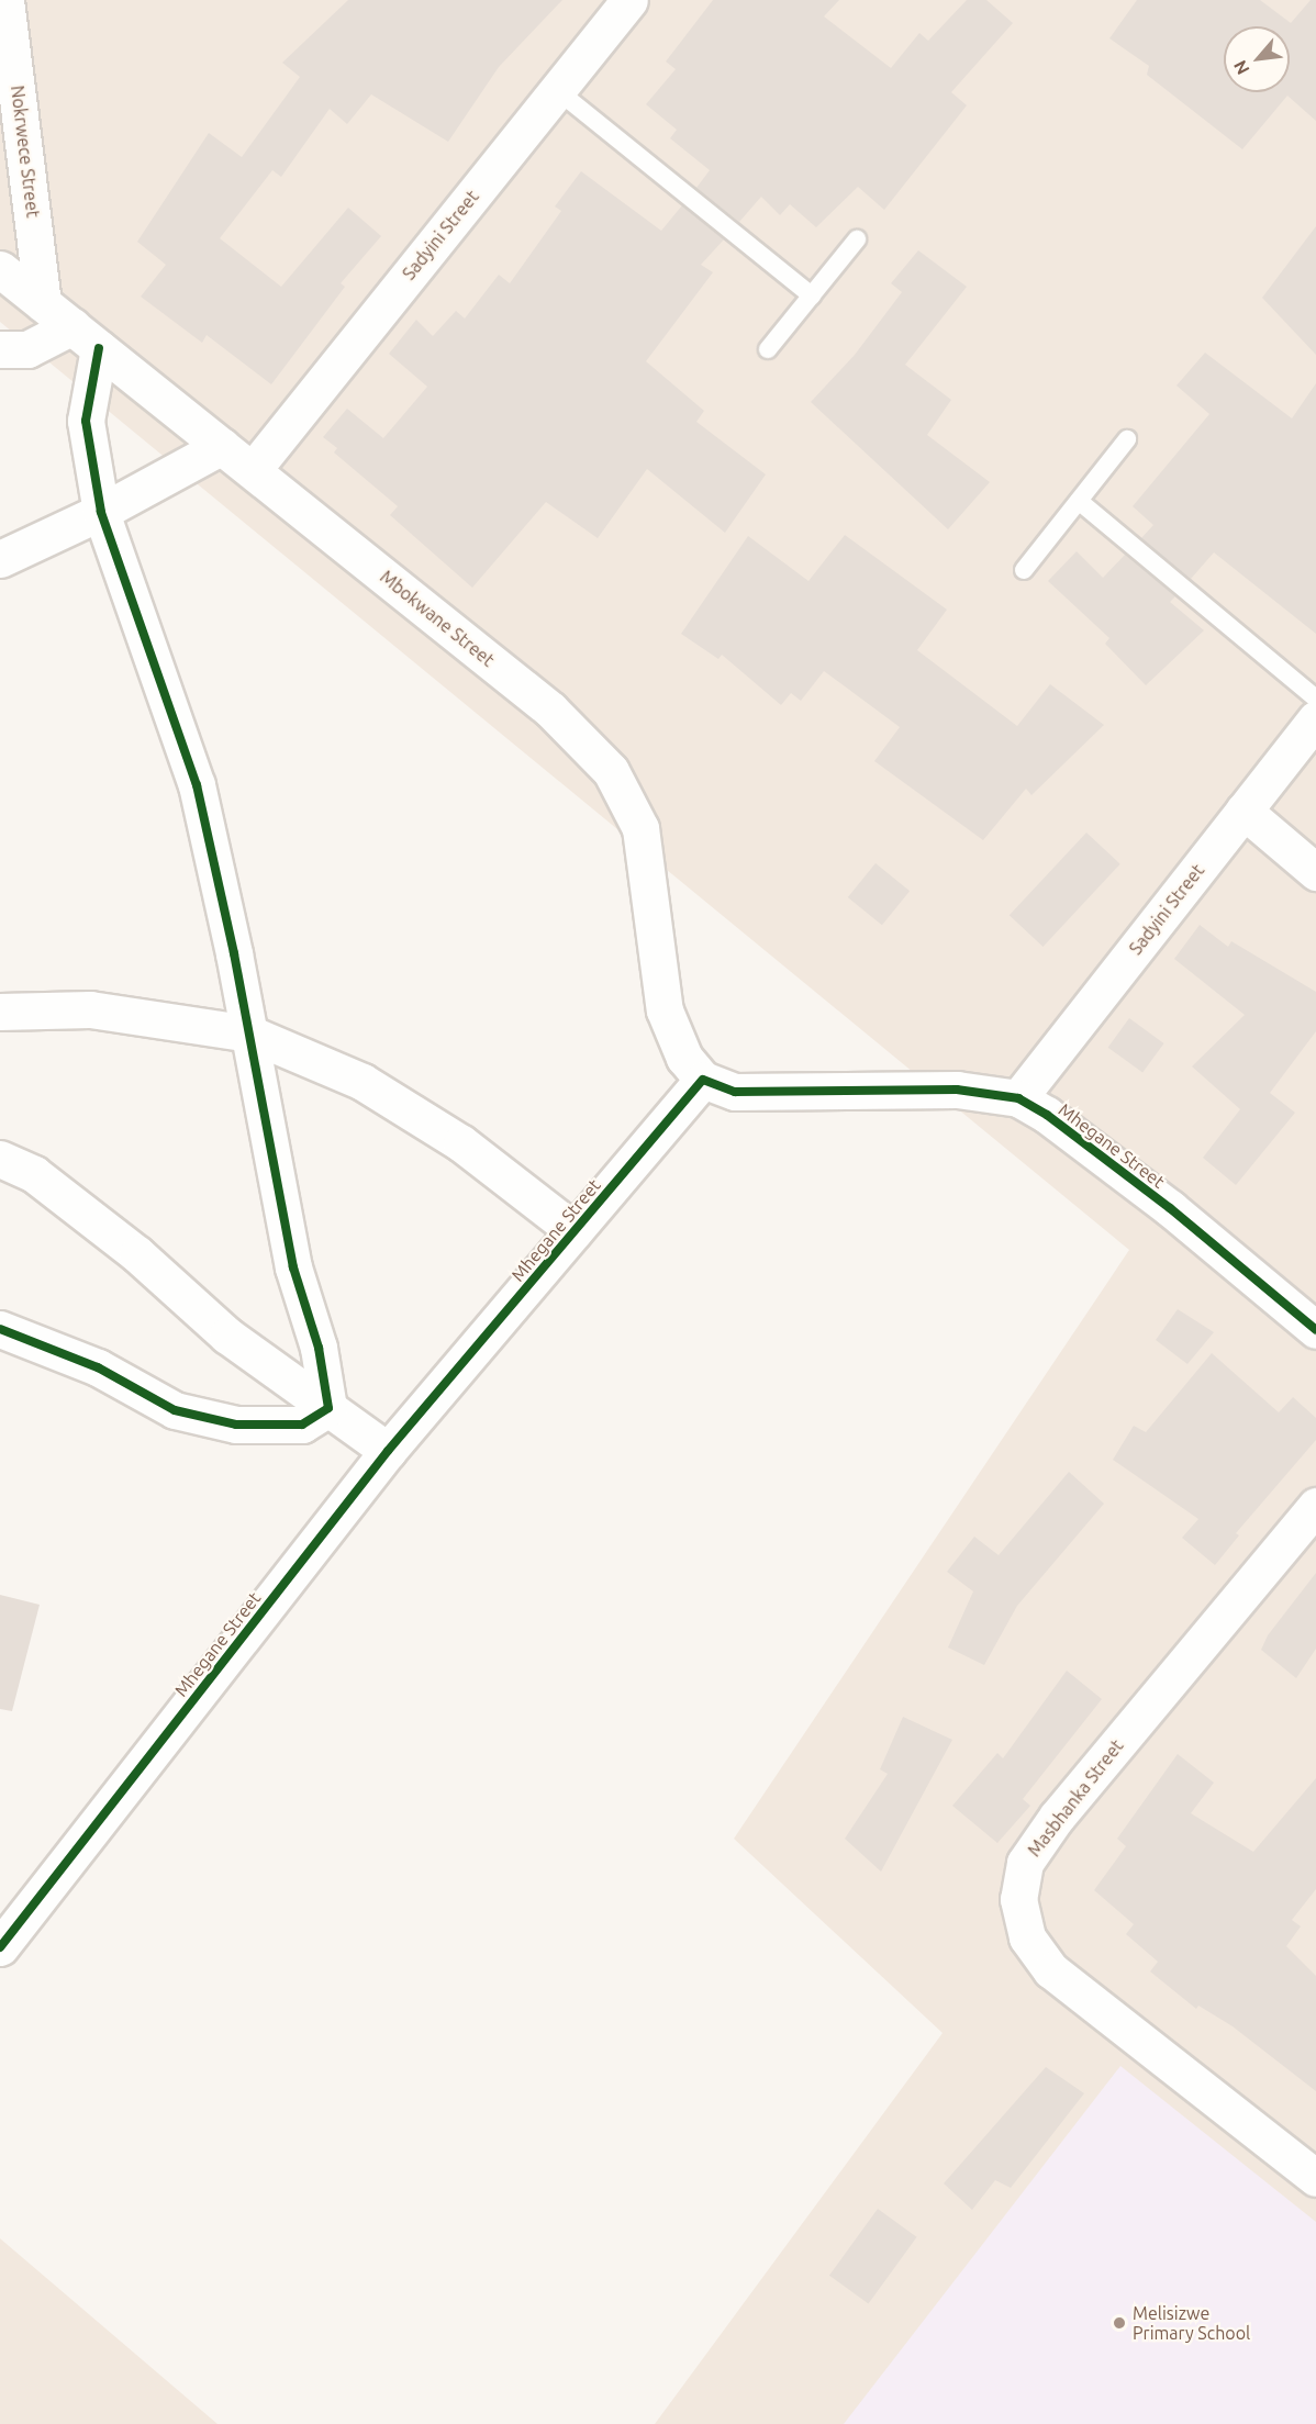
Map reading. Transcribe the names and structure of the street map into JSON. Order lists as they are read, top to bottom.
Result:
{
  "streets": {
    "street": [
      "Nokrwece Street",
      "Sadyini Street",
      "Mbokwane Street",
      "Mhegane Street",
      "Masbhanka Street"
    ]
  },
  "crossings": [
    ["Nokrwece Street", "Mbokwane Street"],
    ["Sadyini Street", "Mbokwane Street"],
    ["Sadyini Street", "Mhegane Street"],
    ["Mbokwane Street", "Mhegane Street"]
  ],
  "places": ["Melisizwe Primary School"],
  "north": "bottom left"
}
